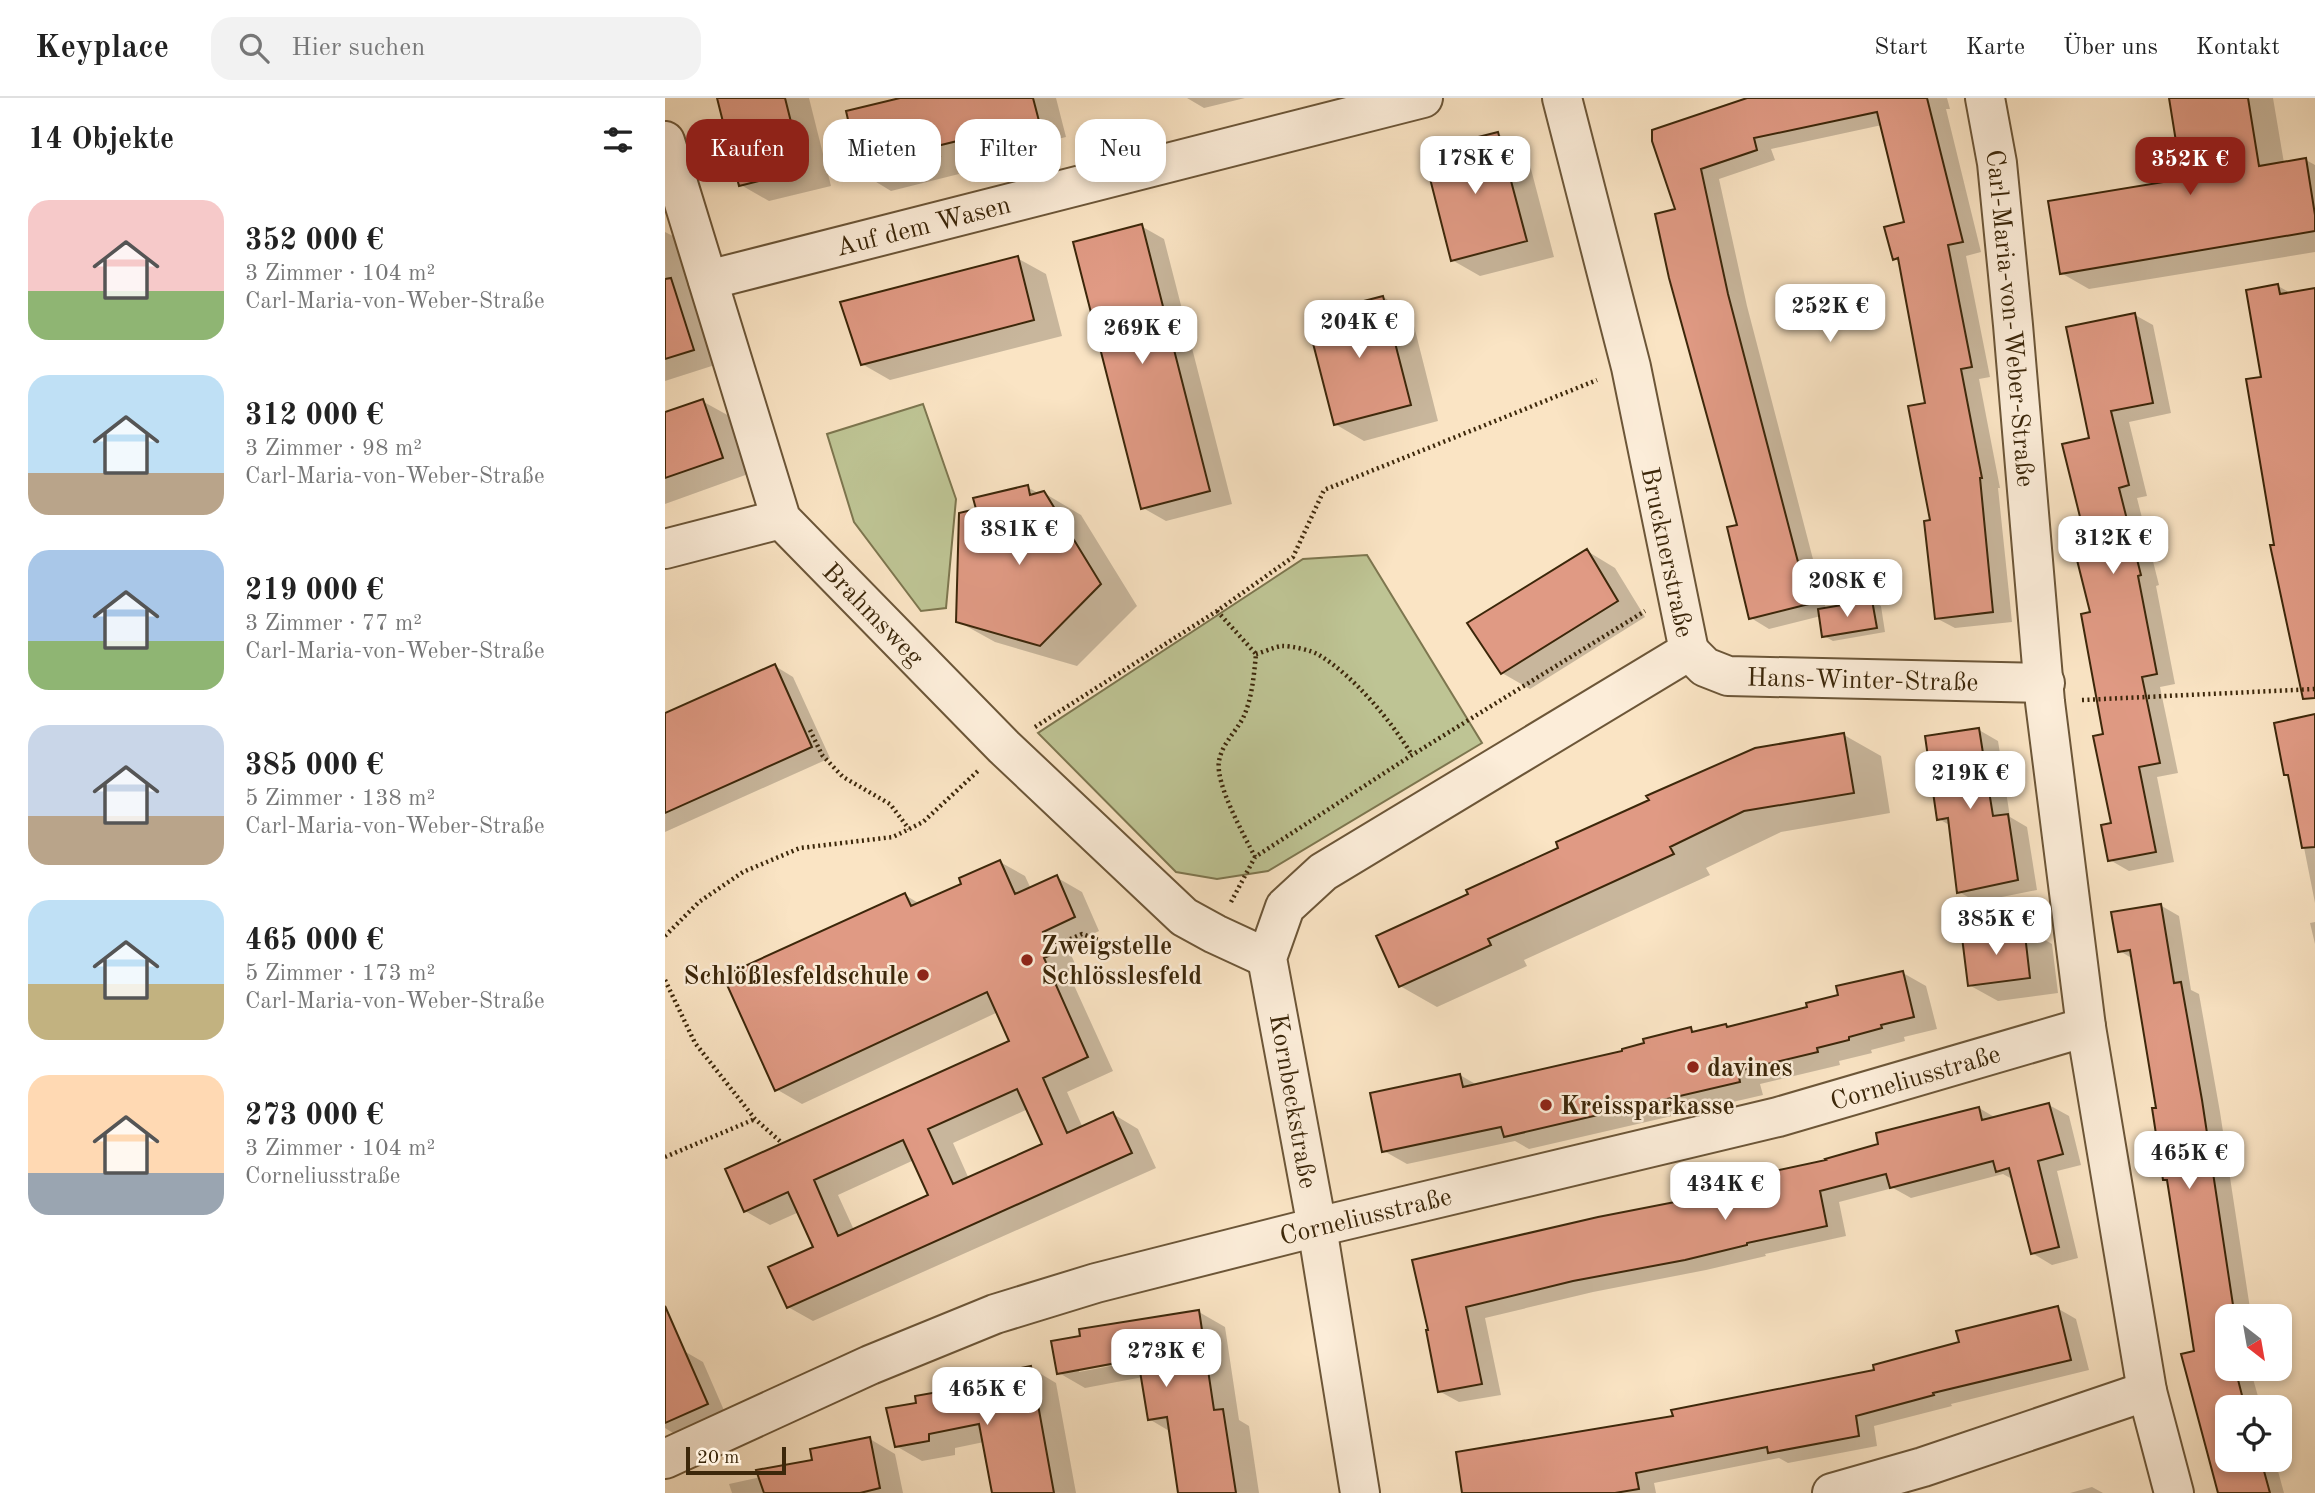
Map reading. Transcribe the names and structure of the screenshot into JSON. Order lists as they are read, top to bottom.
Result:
{
  "streets": {
    "street": [
      "Auf dem Wasen",
      "Carl-Maria-von-Weber-Straße",
      "Brucknerstraße",
      "Brahmsweg",
      "Hans-Winter-Straße",
      "Corneliusstraße",
      "Kornbeckstraße"
    ]
  },
  "crossings": [
    ["Auf dem Wasen", "Brahmsweg"],
    ["Carl-Maria-von-Weber-Straße", "Hans-Winter-Straße"],
    ["Carl-Maria-von-Weber-Straße", "Corneliusstraße"],
    ["Brucknerstraße", "Brahmsweg"],
    ["Brucknerstraße", "Hans-Winter-Straße"],
    ["Brucknerstraße", "Kornbeckstraße"],
    ["Brahmsweg", "Kornbeckstraße"],
    ["Corneliusstraße", "Kornbeckstraße"]
  ],
  "places": [
    "Zweigstelle Schlösslesfeld",
    "Schlößlesfeldschule",
    "davines",
    "Kreissparkasse"
  ],
  "scale_bar": "20 m",
  "north": "bottom right",
  "page": {
    "header": "Keyplace",
    "search": "Hier suchen",
    "nav": [
      "Start",
      "Karte",
      "Über uns",
      "Kontakt"
    ],
    "heading": "14 Objekte",
    "chip": [
      "Kaufen",
      "Mieten",
      "Filter",
      "Neu"
    ],
    "price": [
      "178K €",
      "352K €",
      "252K €",
      "204K €",
      "269K €",
      "381K €",
      "312K €",
      "208K €",
      "219K €",
      "385K €",
      "465K €",
      "434K €",
      "273K €",
      "465K €"
    ],
    "list": [
      {
        "name": "352 000 €",
        "note": "3 Zimmer · 104 m² · Carl-Maria-von-Weber-Straße"
      },
      {
        "name": "312 000 €",
        "note": "3 Zimmer · 98 m² · Carl-Maria-von-Weber-Straße"
      },
      {
        "name": "219 000 €",
        "note": "3 Zimmer · 77 m² · Carl-Maria-von-Weber-Straße"
      },
      {
        "name": "385 000 €",
        "note": "5 Zimmer · 138 m² · Carl-Maria-von-Weber-Straße"
      },
      {
        "name": "465 000 €",
        "note": "5 Zimmer · 173 m² · Carl-Maria-von-Weber-Straße"
      },
      {
        "name": "273 000 €",
        "note": "3 Zimmer · 104 m² · Corneliusstraße"
      }
    ],
    "scale": "20 m"
  }
}
